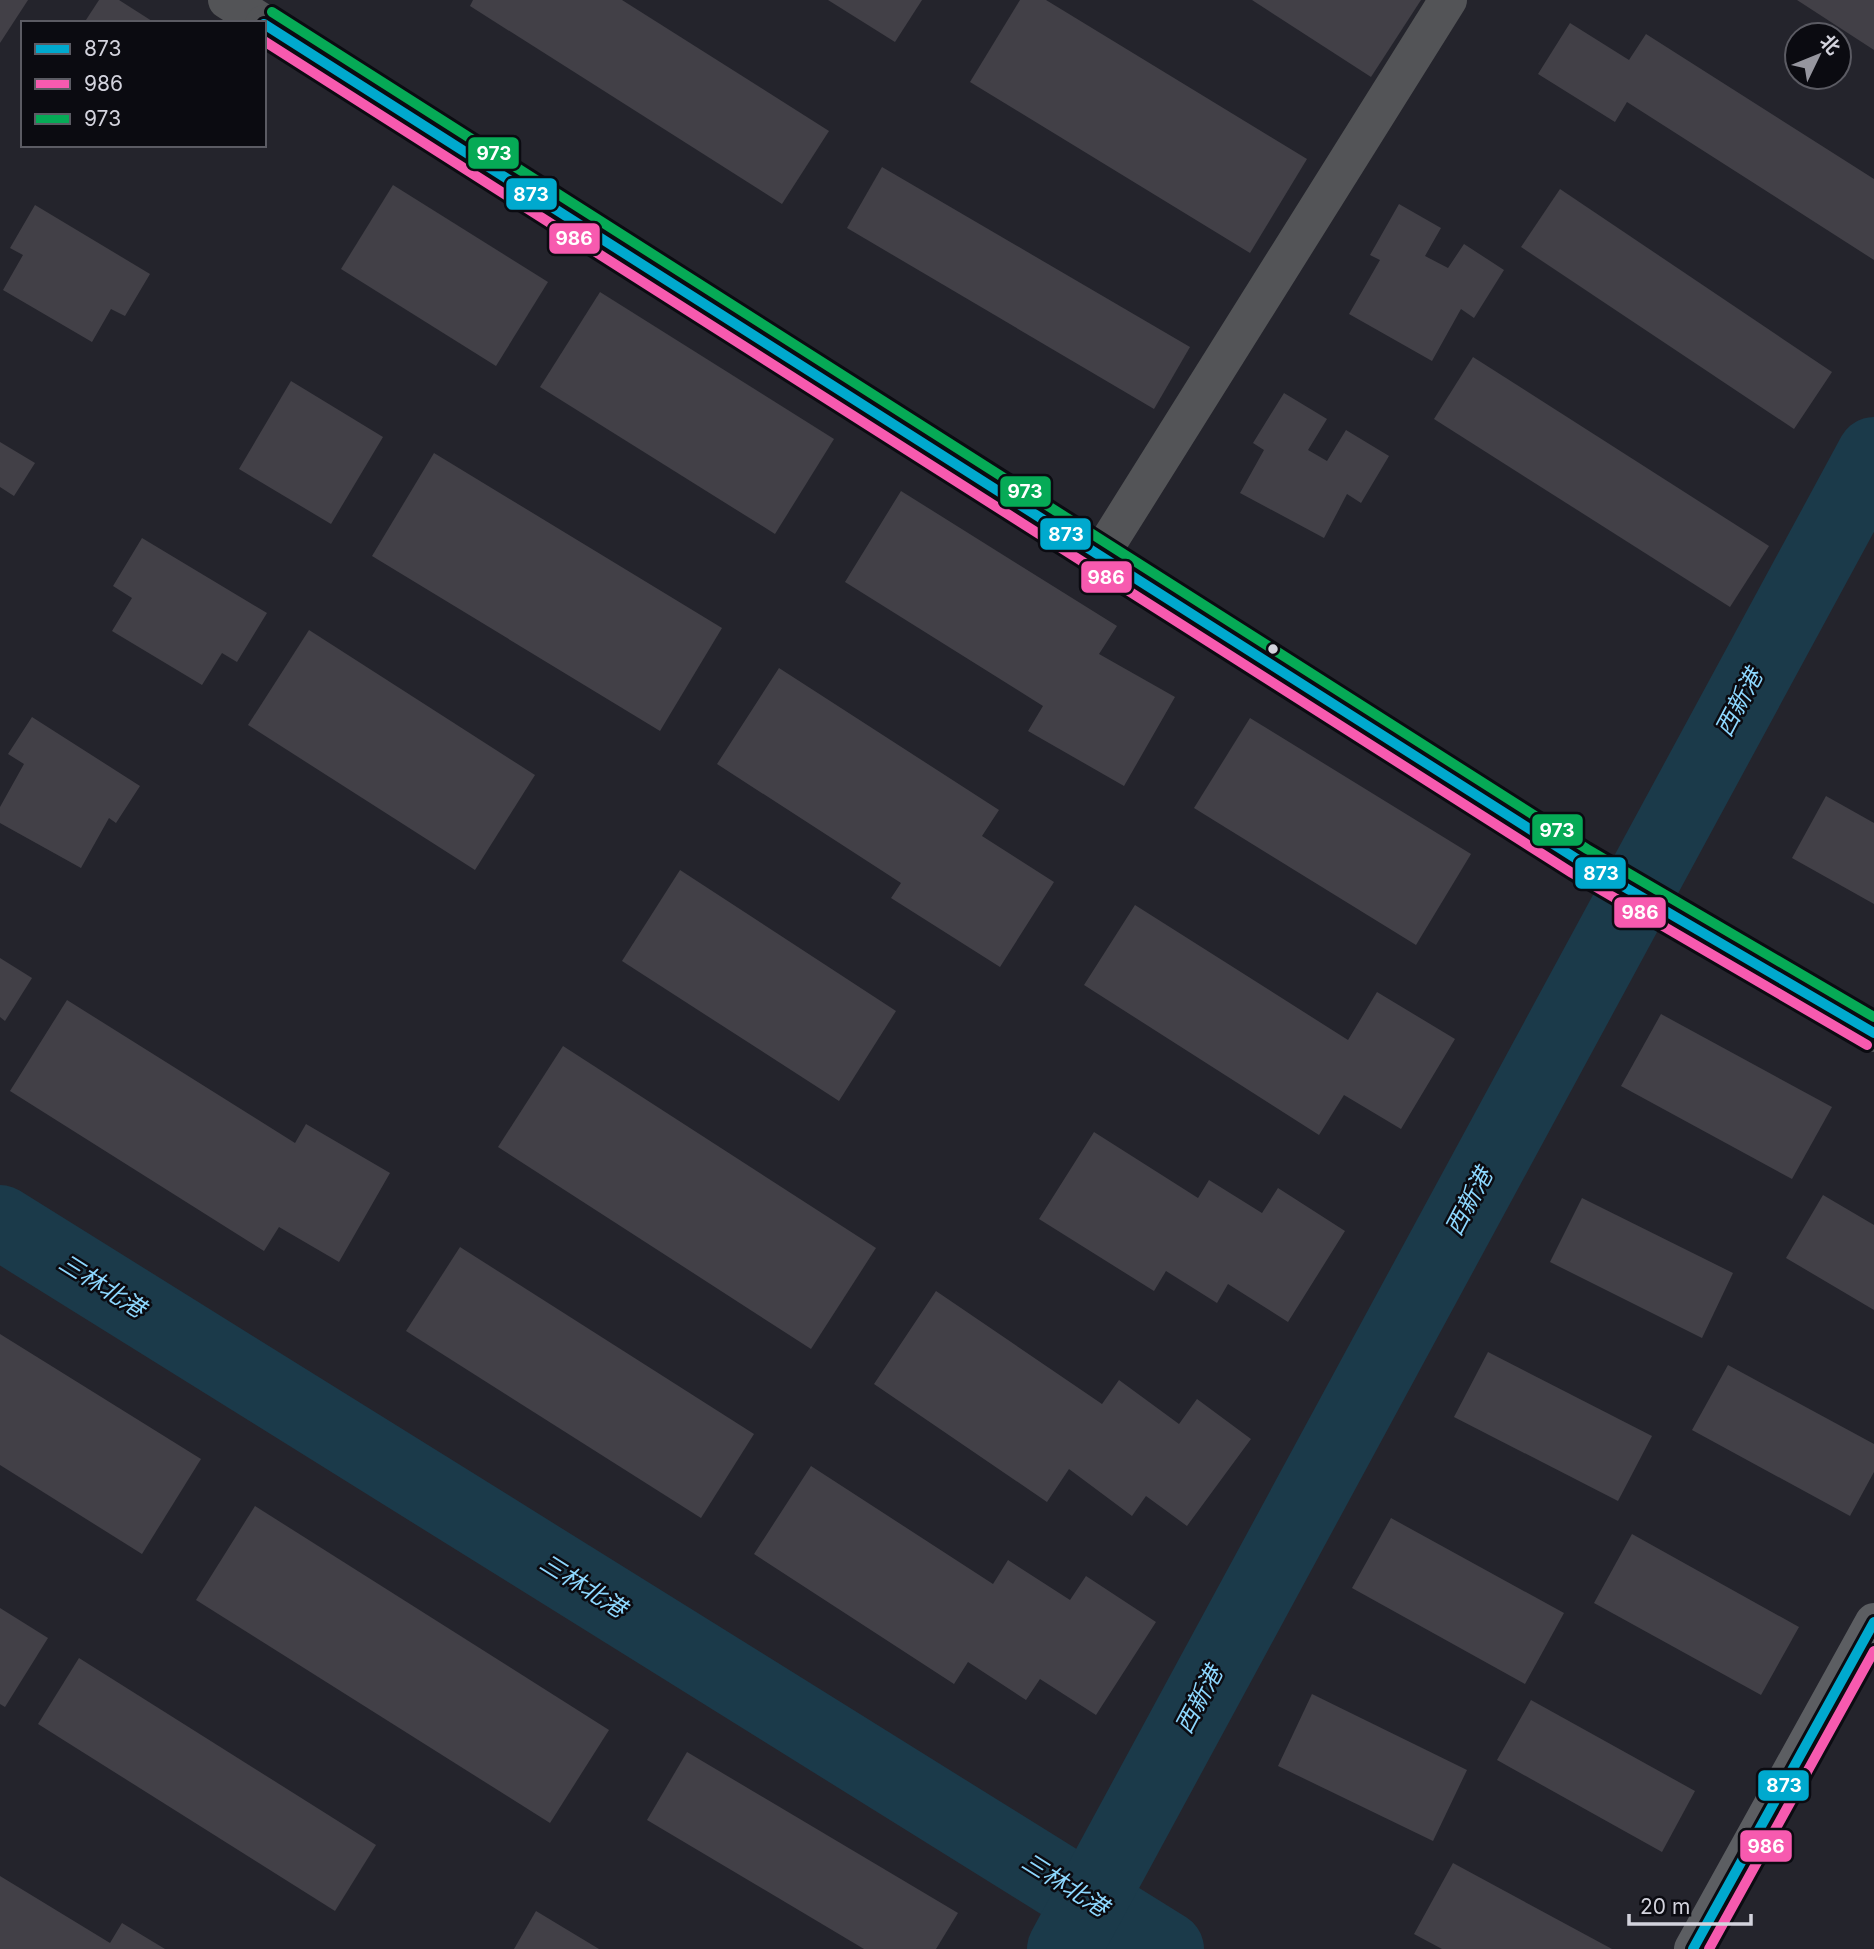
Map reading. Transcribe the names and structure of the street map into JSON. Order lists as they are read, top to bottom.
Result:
{
  "water": ["西新港", "三林北港"],
  "lines": ["transit line 973", "transit line 873", "transit line 986"],
  "legend": ["873", "986", "973"],
  "scale_bar": "20 m",
  "north": "top right"
}
